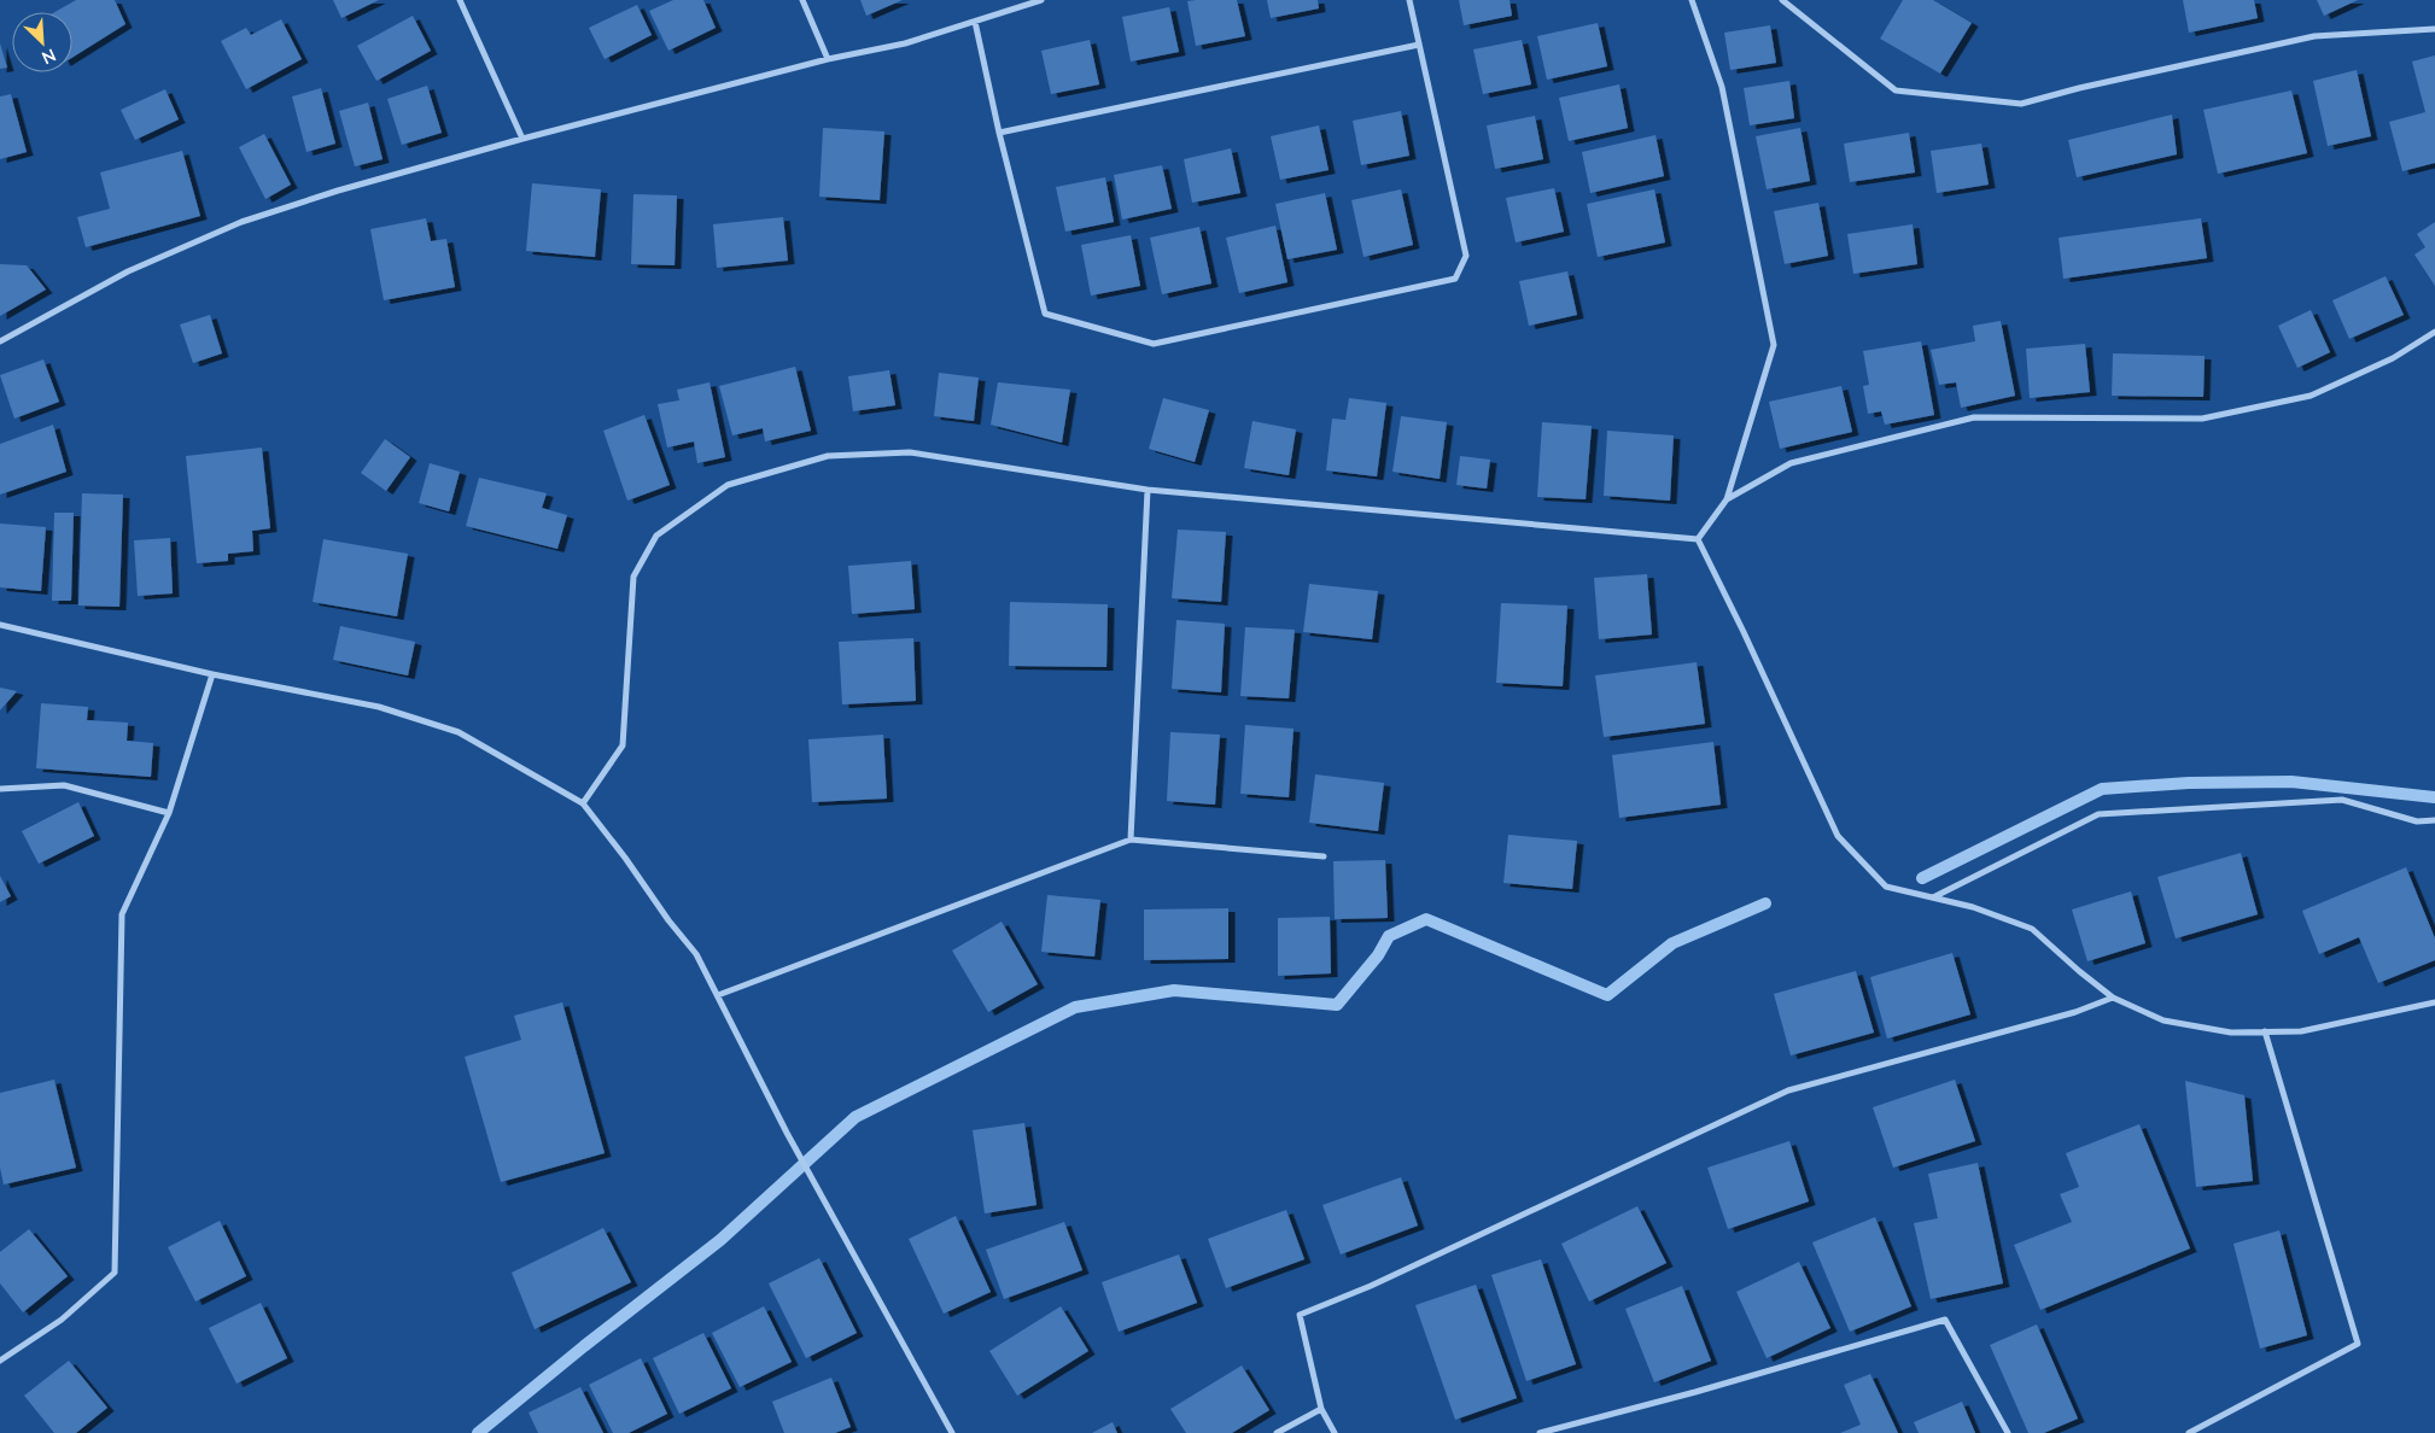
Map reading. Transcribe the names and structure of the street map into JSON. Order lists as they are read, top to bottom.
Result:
{
  "north": "bottom right"
}
